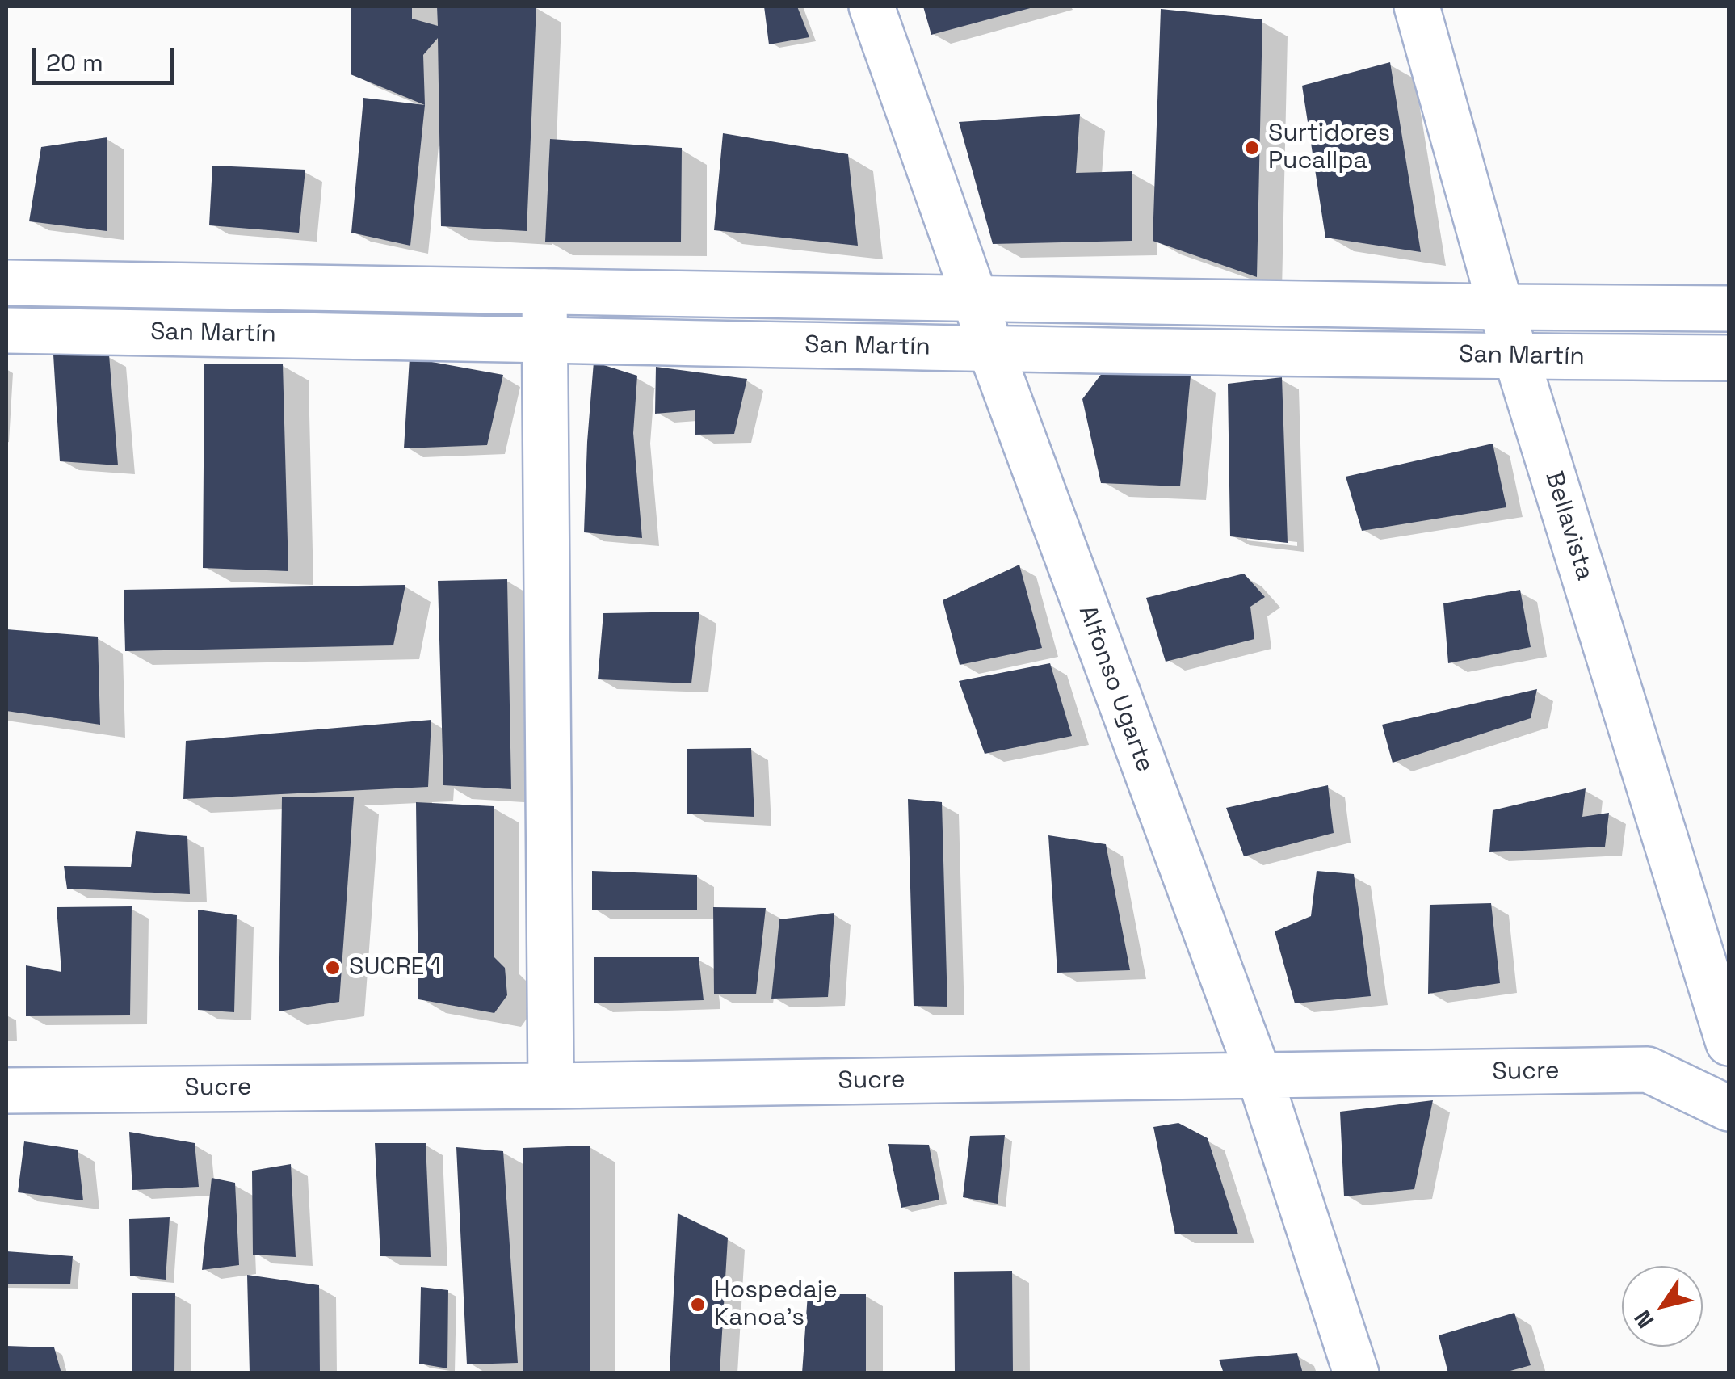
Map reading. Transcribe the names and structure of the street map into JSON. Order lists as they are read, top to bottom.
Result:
{
  "streets": {
    "street": [
      "San Martín",
      "Bellavista",
      "Alfonso Ugarte",
      "Sucre"
    ]
  },
  "crossings": [
    ["San Martín", "Bellavista"],
    ["San Martín", "Alfonso Ugarte"],
    ["Alfonso Ugarte", "Sucre"]
  ],
  "places": ["Surtidores Pucallpa", "SUCRE 1", "Hospedaje Kanoa's"],
  "scale_bar": "20 m",
  "north": "bottom left"
}
